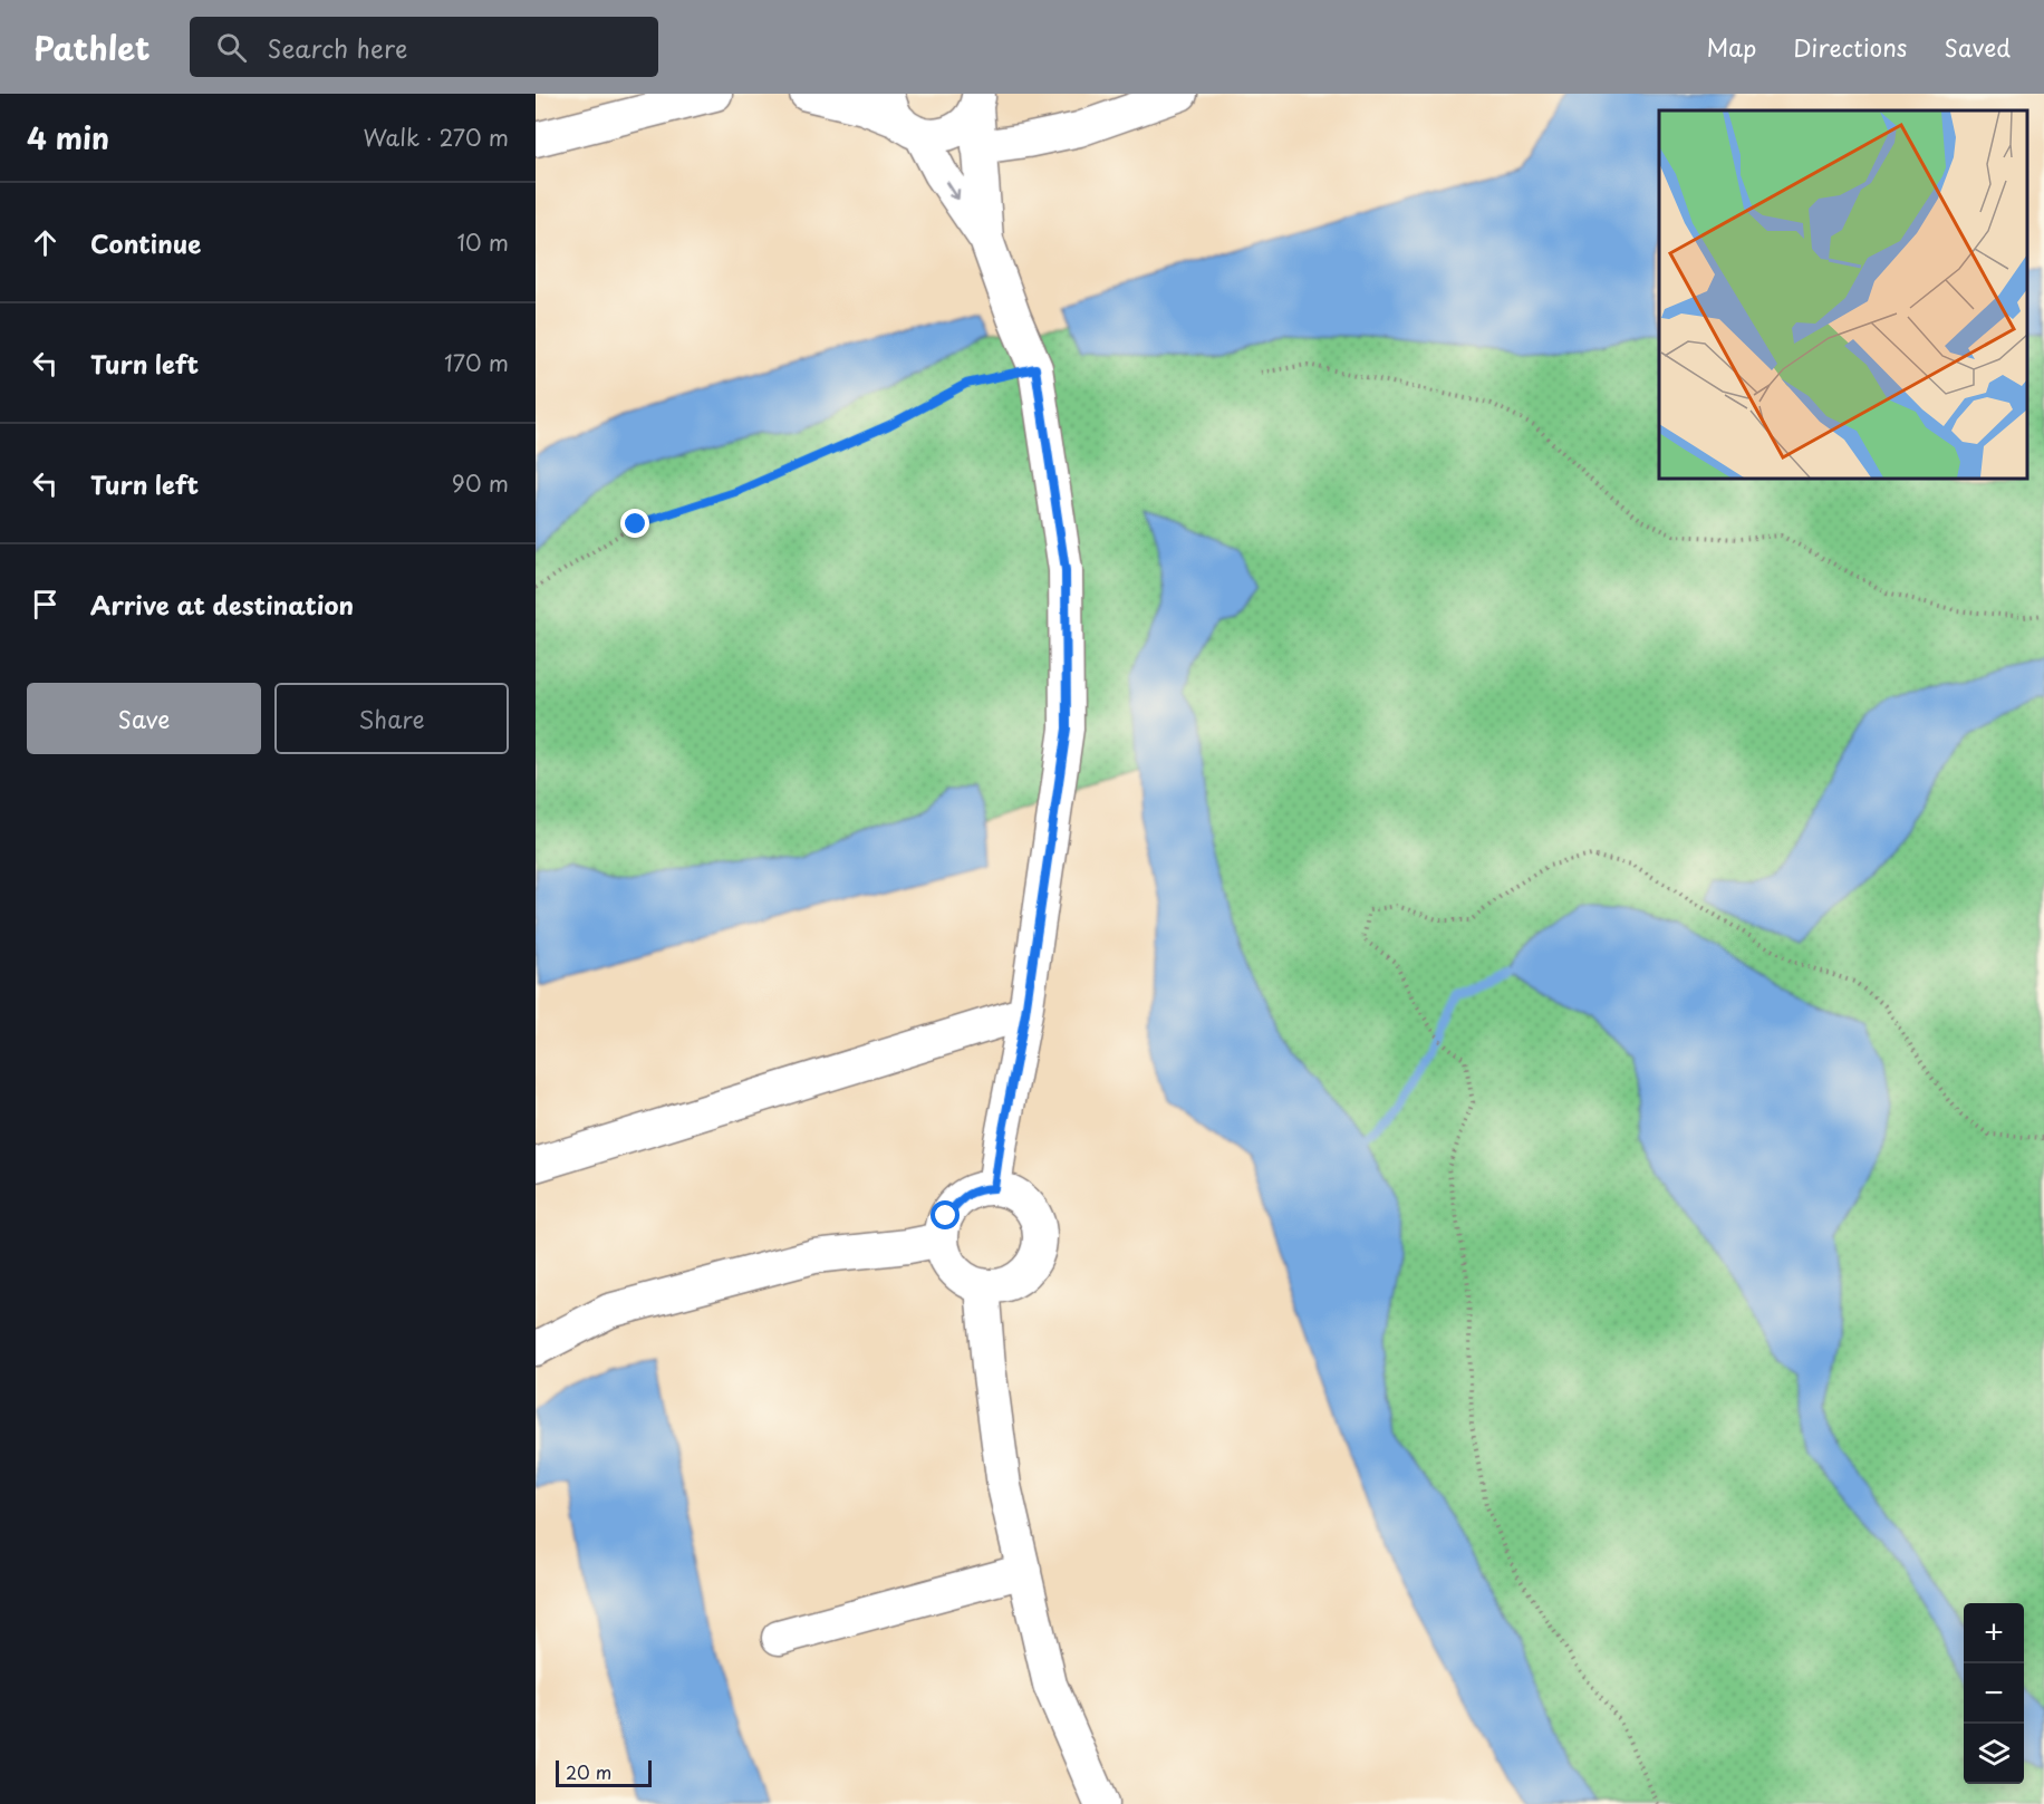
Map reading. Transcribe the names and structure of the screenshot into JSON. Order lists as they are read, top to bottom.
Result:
{
  "scale_bar": "20 m",
  "page": {
    "header": "Pathlet",
    "search": "Search here",
    "nav": ["Map", "Directions", "Saved"],
    "heading": ["4 min", "Walk · 270 m"],
    "list": [
      ["Continue", "10 m"],
      ["Turn left", "170 m"],
      ["Turn left", "90 m"],
      "Arrive at destination"
    ],
    "buttons": ["Save", "Share"],
    "map_buttons": ["+", "−"],
    "scale": "20 m"
  }
}
